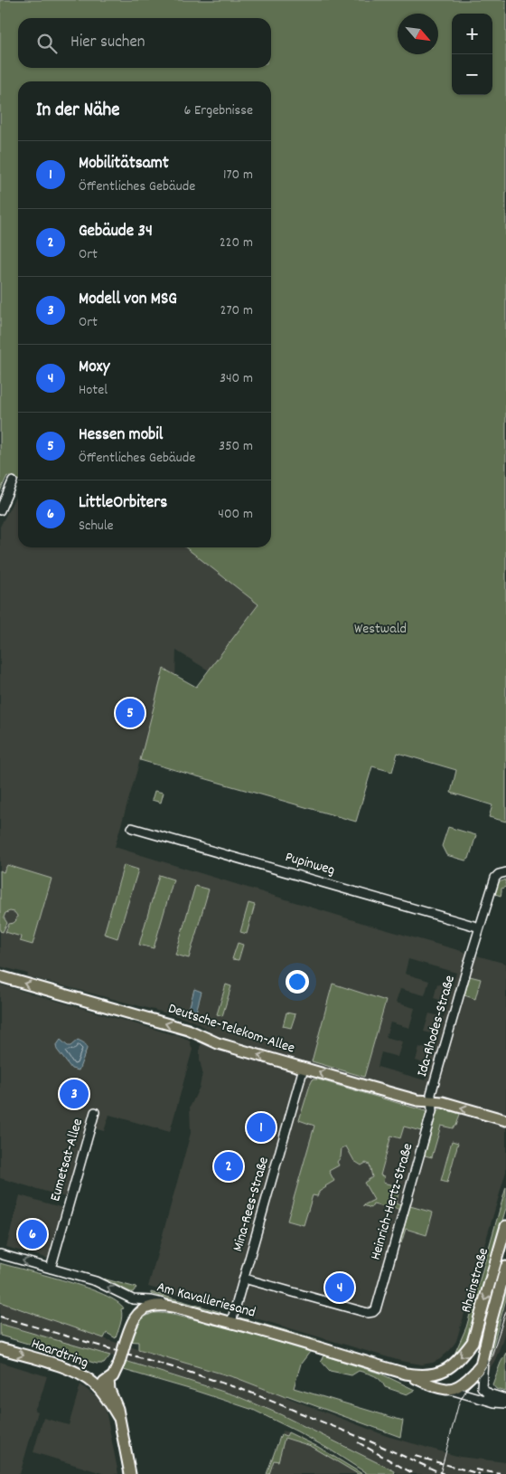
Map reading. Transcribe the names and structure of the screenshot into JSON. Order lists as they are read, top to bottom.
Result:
{
  "streets": {
    "main road": [
      "Deutsche-Telekom-Allee",
      "Rheinstraße",
      "Am Kavalleriesand",
      "Haardtring"
    ],
    "street": [
      "Pupinweg",
      "Ida-Rhodes-Straße",
      "Eumetsat-Allee",
      "Heinrich-Hertz-Straße",
      "Mina-Rees-Straße"
    ]
  },
  "crossings": [
    ["Pupinweg", "Ida-Rhodes-Straße"],
    ["Ida-Rhodes-Straße", "Deutsche-Telekom-Allee"],
    ["Ida-Rhodes-Straße", "Heinrich-Hertz-Straße"],
    ["Deutsche-Telekom-Allee", "Heinrich-Hertz-Straße"],
    ["Deutsche-Telekom-Allee", "Mina-Rees-Straße"],
    ["Eumetsat-Allee", "Am Kavalleriesand"],
    ["Heinrich-Hertz-Straße", "Mina-Rees-Straße"],
    ["Mina-Rees-Straße", "Am Kavalleriesand"],
    ["Rheinstraße", "Am Kavalleriesand"]
  ],
  "one_way": ["Deutsche-Telekom-Allee", "Am Kavalleriesand", "Haardtring"],
  "parks": ["Westwald"],
  "north": "bottom right",
  "page": {
    "map_buttons": ["+", "−"],
    "search": "Hier suchen",
    "heading": ["In der Nähe", "6 Ergebnisse"],
    "list": [
      {
        "mark": "1",
        "name": "Mobilitätsamt",
        "note": "Öffentliches Gebäude",
        "value": "170 m"
      },
      {
        "mark": "2",
        "name": "Gebäude 34",
        "note": "Ort",
        "value": "220 m"
      },
      {
        "mark": "3",
        "name": "Modell von MSG",
        "note": "Ort",
        "value": "270 m"
      },
      {
        "mark": "4",
        "name": "Moxy",
        "note": "Hotel",
        "value": "340 m"
      },
      {
        "mark": "5",
        "name": "Hessen mobil",
        "note": "Öffentliches Gebäude",
        "value": "350 m"
      },
      {
        "mark": "6",
        "name": "LittleOrbiters",
        "note": "Schule",
        "value": "400 m"
      }
    ],
    "pins": [
      "5",
      "3",
      "1",
      "2",
      "6",
      "4"
    ]
  }
}
